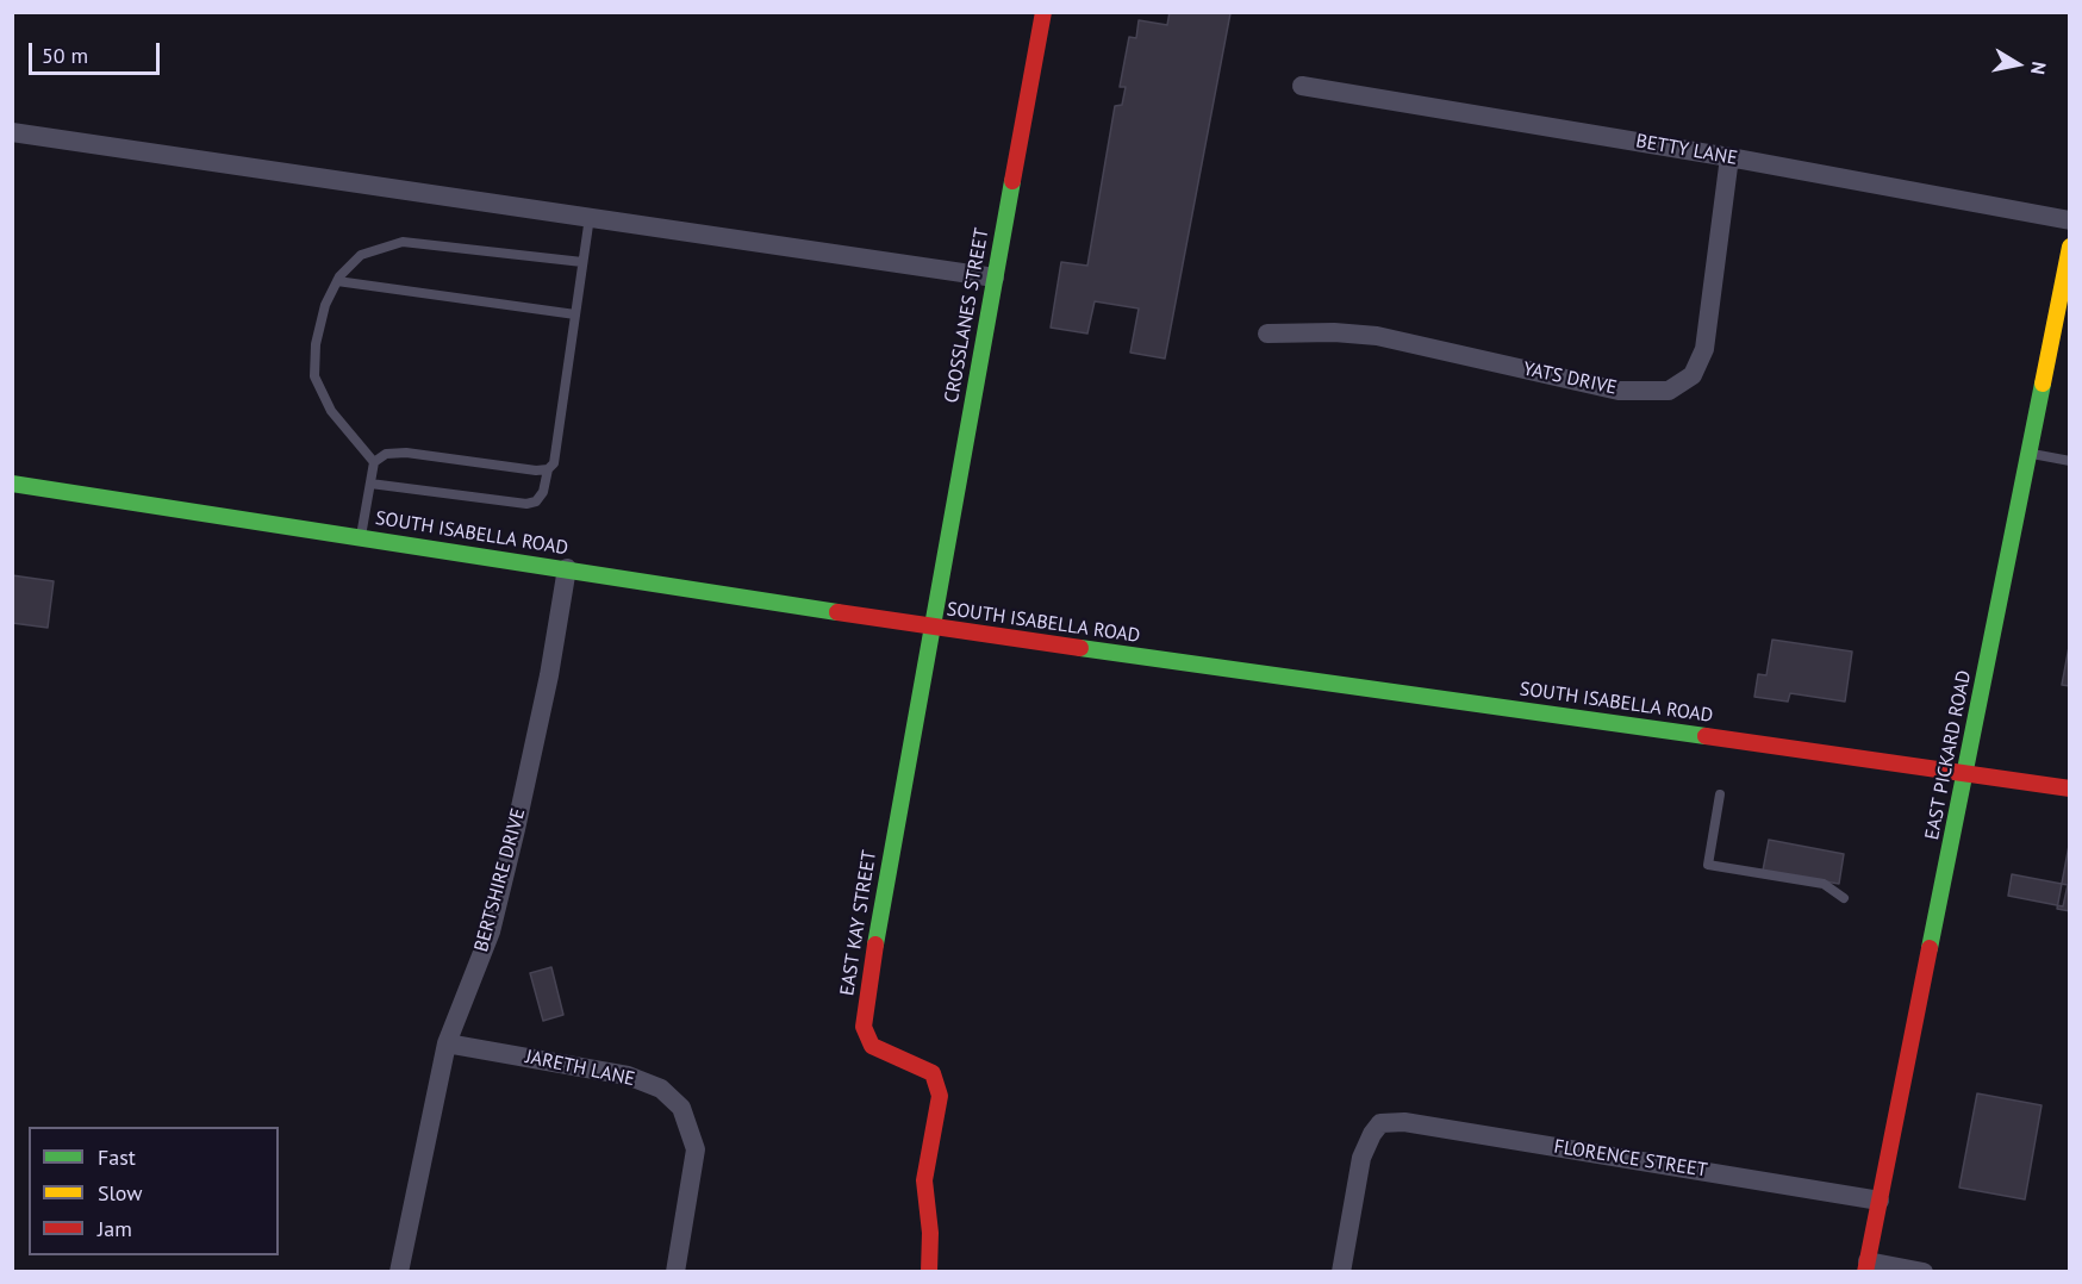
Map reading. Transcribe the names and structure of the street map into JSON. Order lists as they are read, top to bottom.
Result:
{
  "streets": {
    "main road": [
      "CROSSLANES STREET",
      "SOUTH ISABELLA ROAD",
      "EAST PICKARD ROAD",
      "EAST KAY STREET"
    ],
    "street": [
      "BETTY LANE",
      "YATS DRIVE",
      "BERTSHIRE DRIVE",
      "JARETH LANE",
      "FLORENCE STREET"
    ]
  },
  "crossings": [
    ["BETTY LANE", "YATS DRIVE"],
    ["CROSSLANES STREET", "SOUTH ISABELLA ROAD"],
    ["CROSSLANES STREET", "EAST KAY STREET"],
    ["SOUTH ISABELLA ROAD", "EAST PICKARD ROAD"],
    ["SOUTH ISABELLA ROAD", "BERTSHIRE DRIVE"],
    ["SOUTH ISABELLA ROAD", "EAST KAY STREET"],
    ["EAST PICKARD ROAD", "FLORENCE STREET"],
    ["BERTSHIRE DRIVE", "JARETH LANE"]
  ],
  "legend": ["Fast", "Slow", "Jam"],
  "scale_bar": "50 m",
  "north": "right"
}
